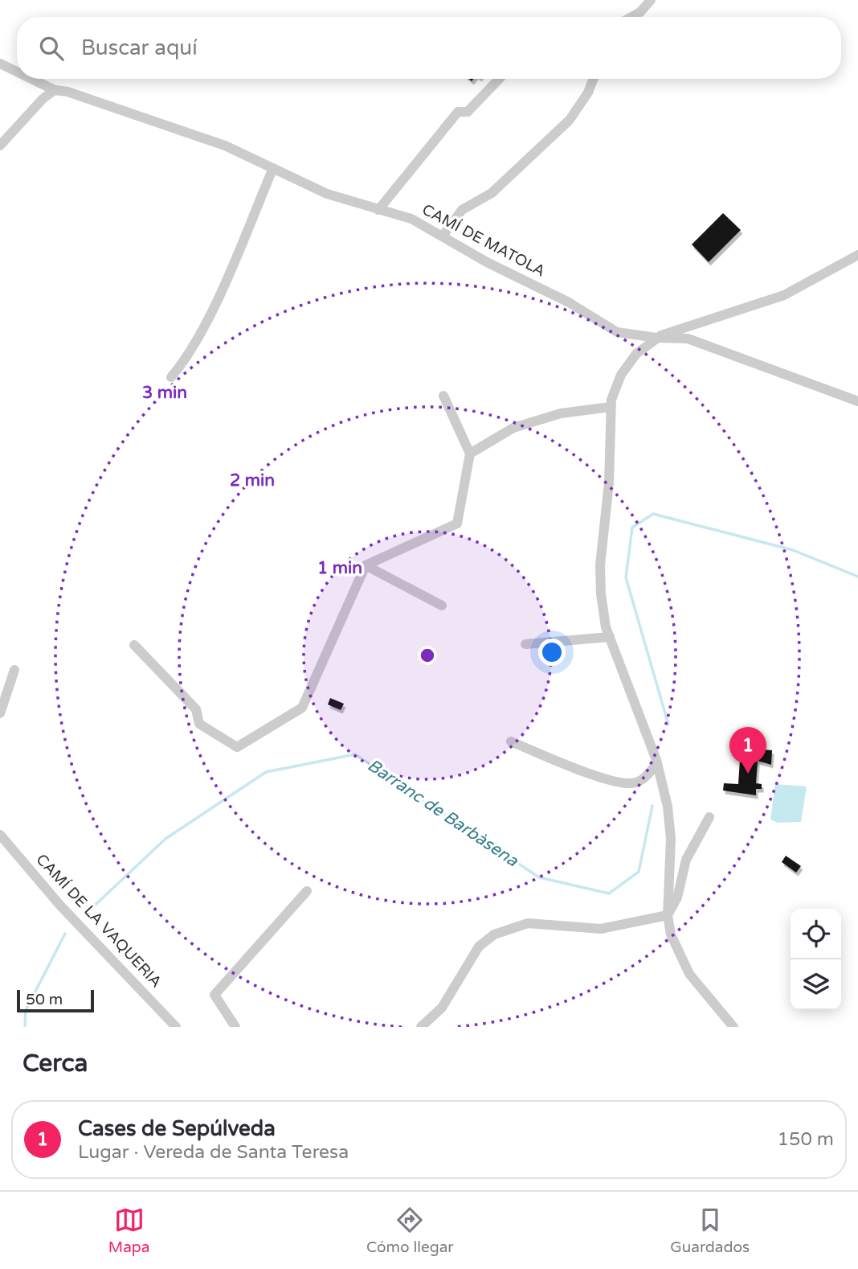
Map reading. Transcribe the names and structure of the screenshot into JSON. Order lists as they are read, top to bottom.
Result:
{
  "streets": {
    "street": ["CAMÍ DE MATOLA", "CAMÍ DE LA VAQUERIA"]
  },
  "water": ["Barranc de Barbàsena"],
  "scale_bar": "50 m",
  "page": {
    "search": "Buscar aquí",
    "pins": "1",
    "scale": "50 m",
    "heading": "Cerca",
    "list": [
      {
        "mark": "1",
        "name": "Cases de Sepúlveda",
        "note": "Lugar · Vereda de Santa Teresa",
        "value": "150 m"
      }
    ],
    "nav": ["Mapa", "Cómo llegar", "Guardados"]
  },
  "rings": ["3 min", "2 min", "1 min"]
}
